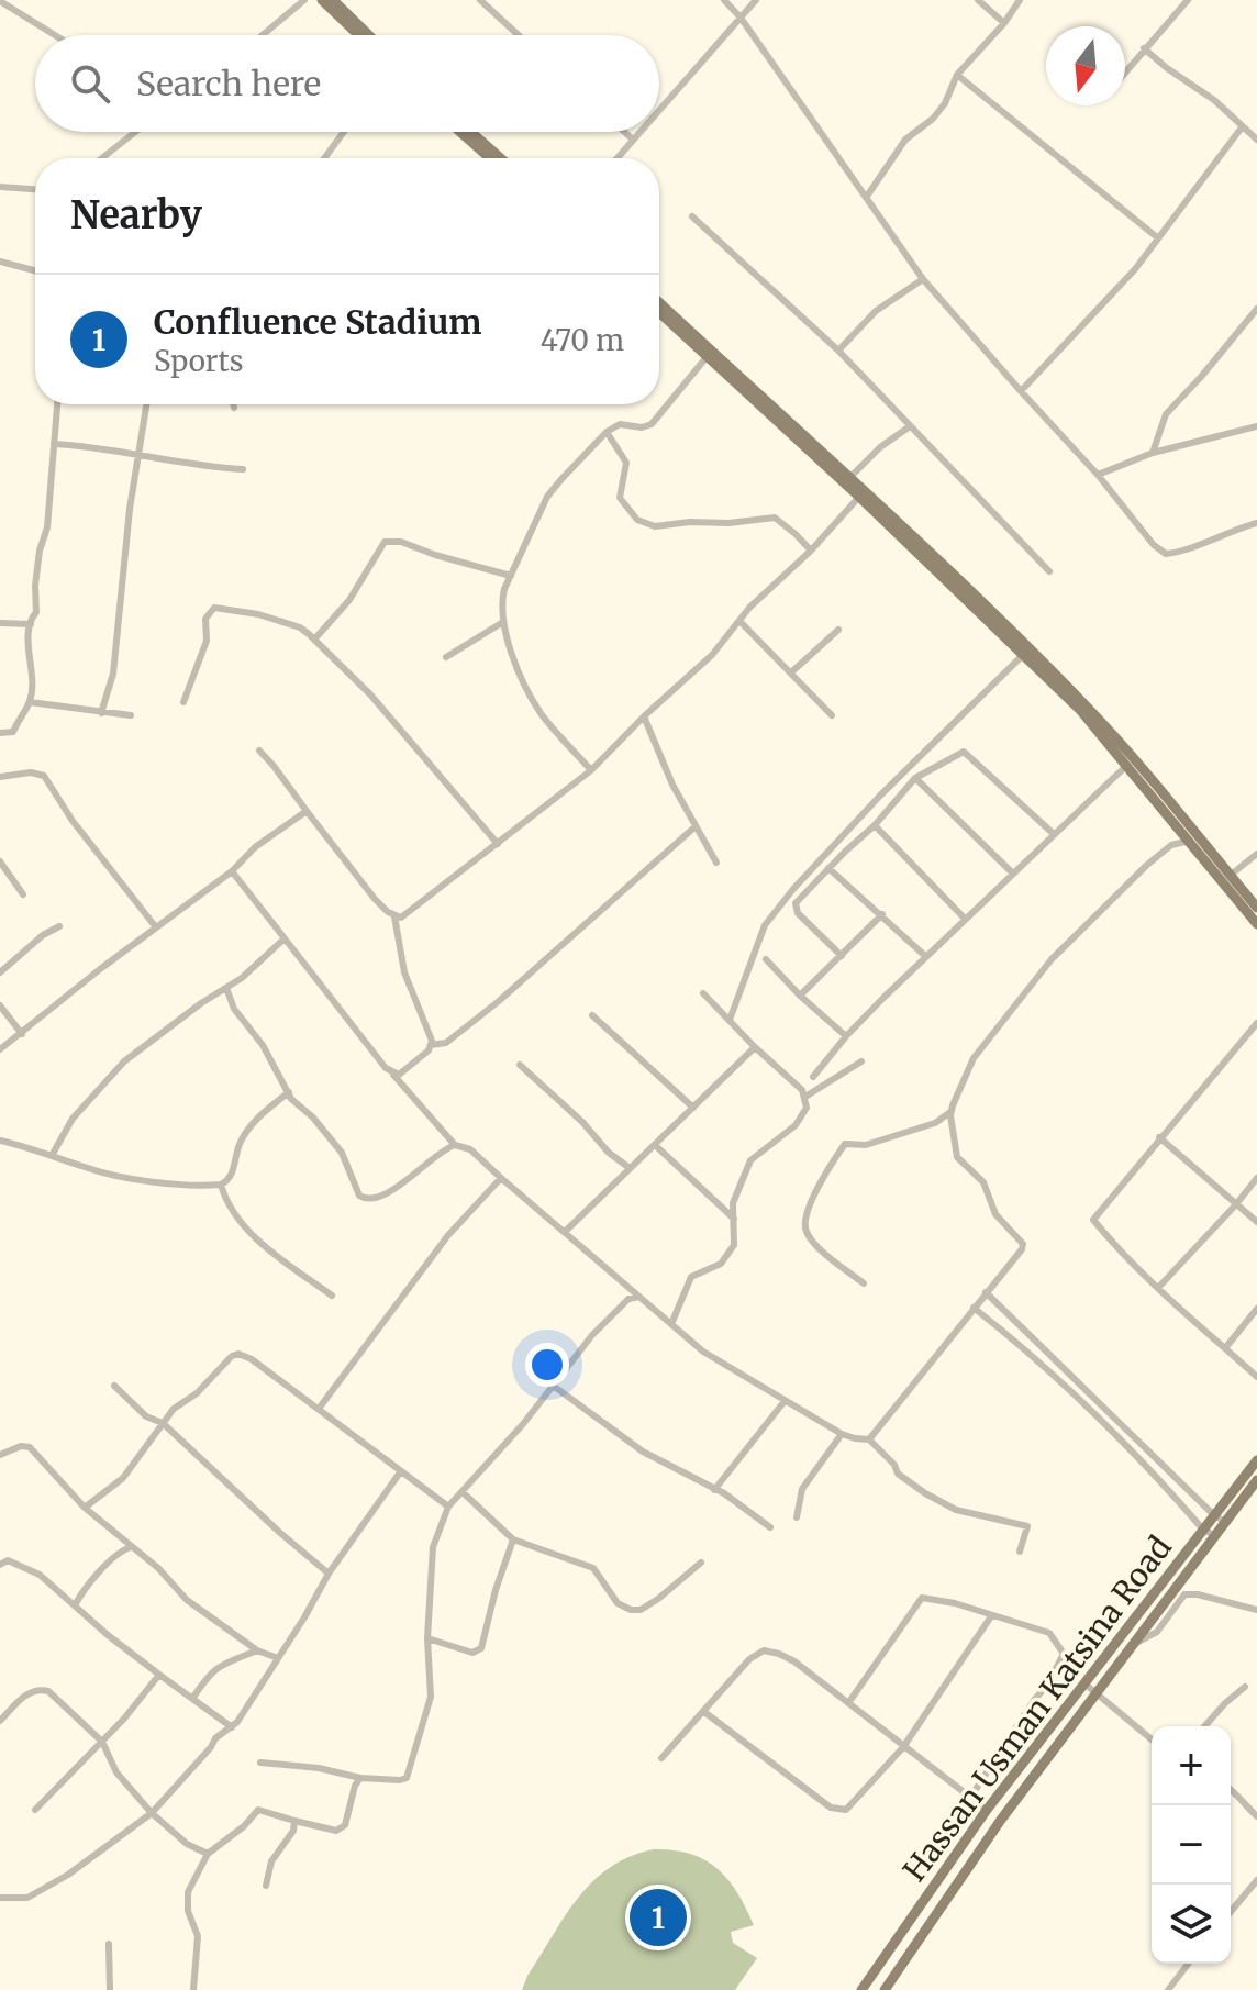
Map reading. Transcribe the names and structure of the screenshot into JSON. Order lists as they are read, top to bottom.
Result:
{
  "streets": {
    "main road": ["Hassan Usman Katsina Road"]
  },
  "north": "bottom",
  "page": {
    "search": "Search here",
    "heading": "Nearby",
    "list": [
      {
        "mark": "1",
        "name": "Confluence Stadium",
        "note": "Sports",
        "value": "470 m"
      }
    ],
    "map_buttons": ["+", "−"],
    "pins": "1"
  }
}
